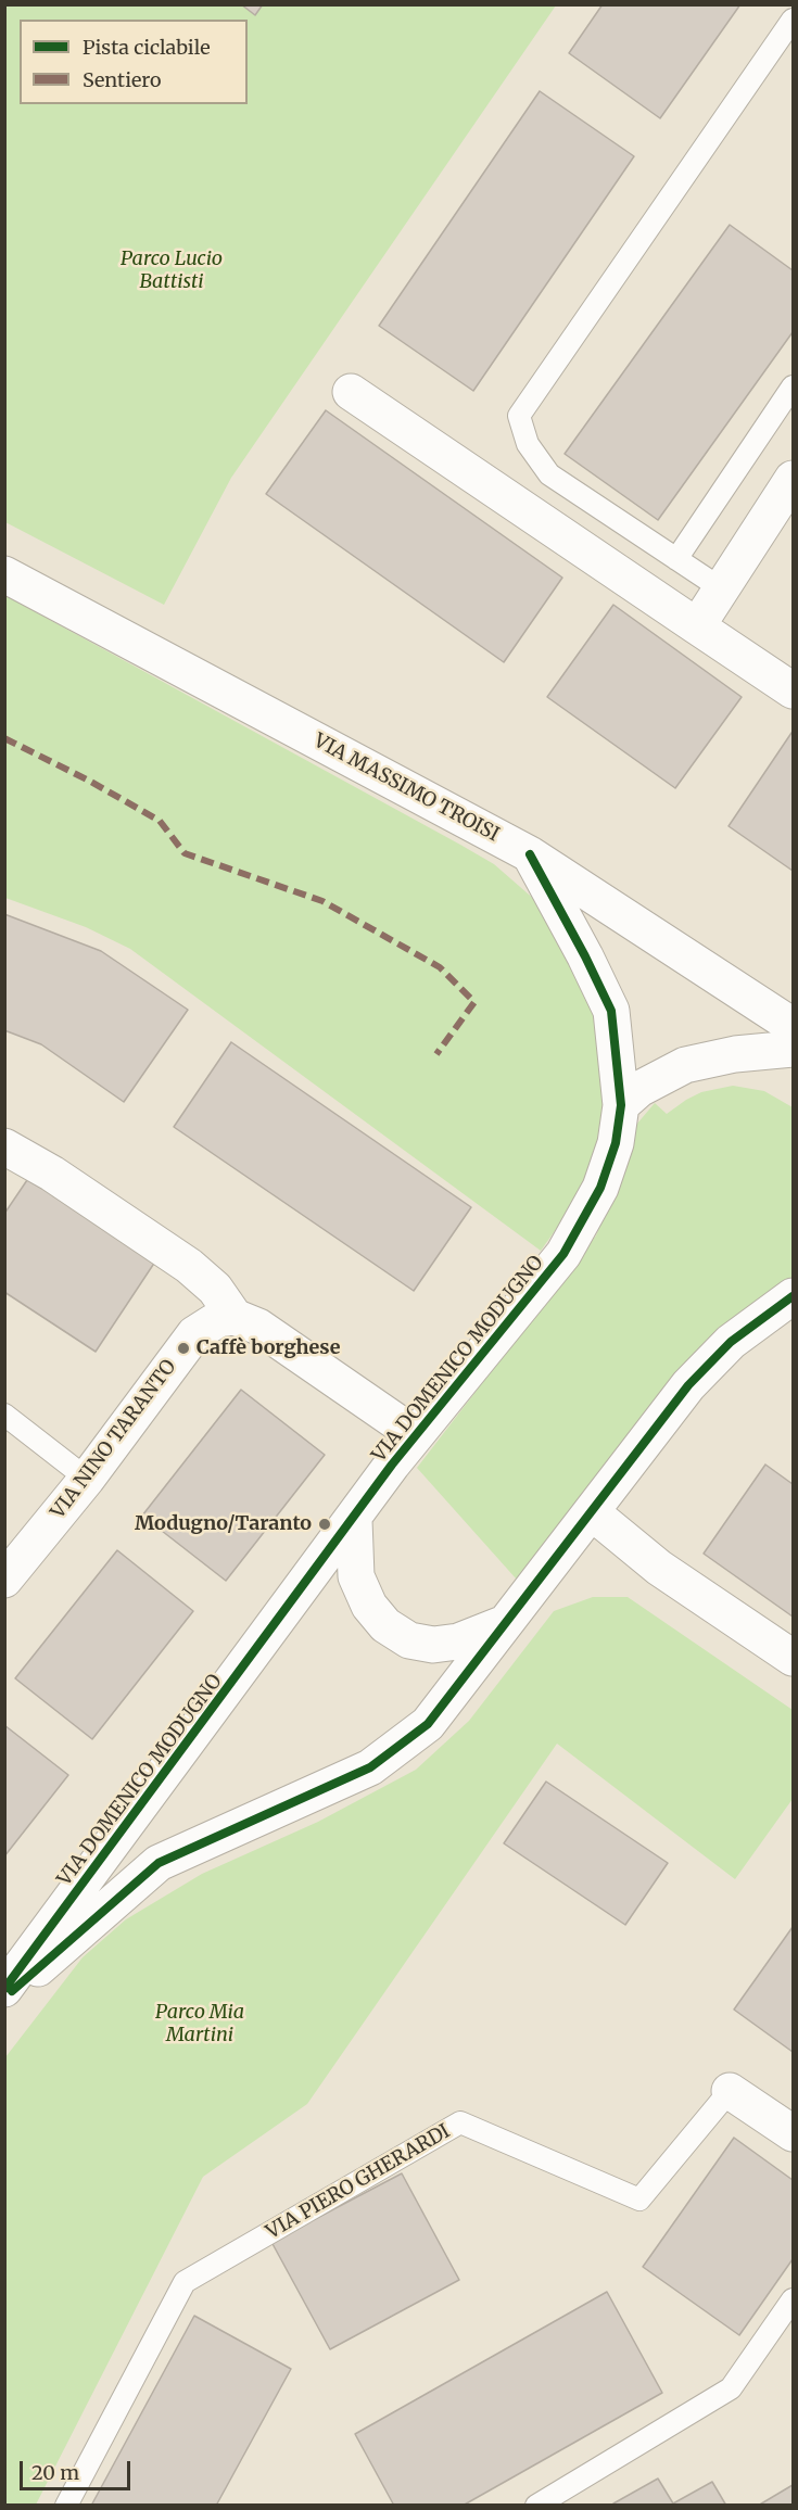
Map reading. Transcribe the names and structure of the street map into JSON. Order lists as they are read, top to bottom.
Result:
{
  "streets": {
    "street": [
      "VIA MASSIMO TROISI",
      "VIA DOMENICO MODUGNO",
      "VIA NINO TARANTO",
      "VIA PIERO GHERARDI"
    ]
  },
  "crossings": [
    ["VIA MASSIMO TROISI", "VIA DOMENICO MODUGNO"]
  ],
  "parks": ["Parco Lucio Battisti", "Parco Mia Martini"],
  "places": ["Caffè borghese", "Modugno/Taranto"],
  "legend": ["Pista ciclabile", "Sentiero"],
  "scale_bar": "20 m"
}
